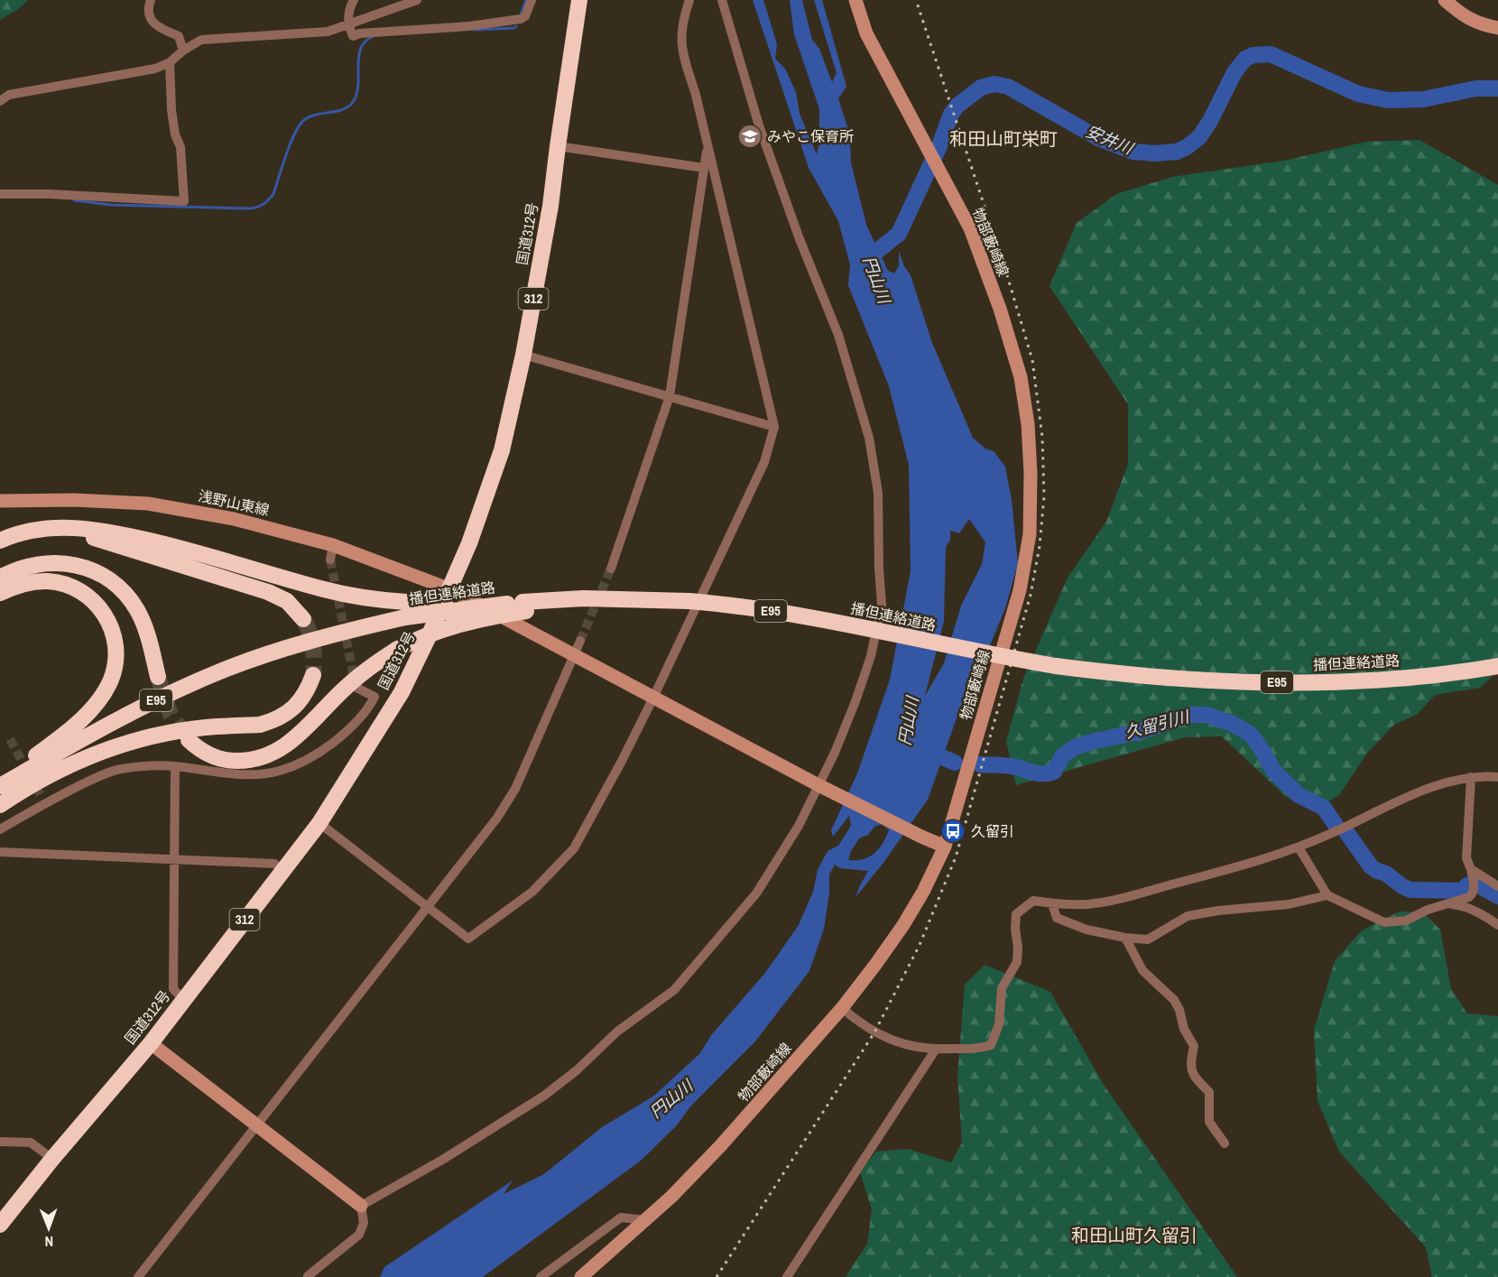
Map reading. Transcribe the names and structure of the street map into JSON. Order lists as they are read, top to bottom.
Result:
{
  "streets": {
    "highway": [
      "国道312号",
      "312",
      "播但連絡道路",
      "E95"
    ],
    "main road": ["物部藪崎線", "浅野山東線"]
  },
  "crossings": [
    ["国道312号", "浅野山東線"],
    ["物部藪崎線", "浅野山東線"]
  ],
  "districts": ["和田山町栄町", "和田山町久留引"],
  "water": ["安井川", "円山川", "久留引川"],
  "places": {
    "school or university": ["みやこ保育所"],
    "bus stop": ["久留引"]
  },
  "north": "bottom"
}
